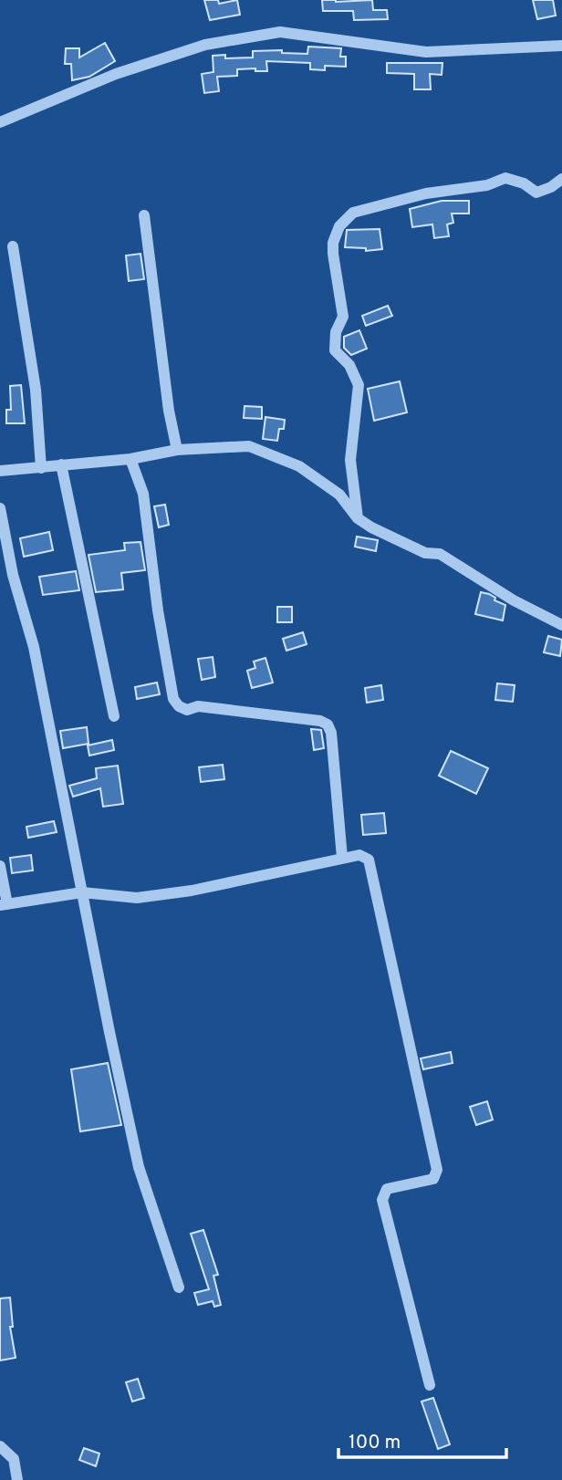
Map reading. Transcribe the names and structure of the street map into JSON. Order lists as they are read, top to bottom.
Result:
{
  "scale_bar": "100 m"
}
